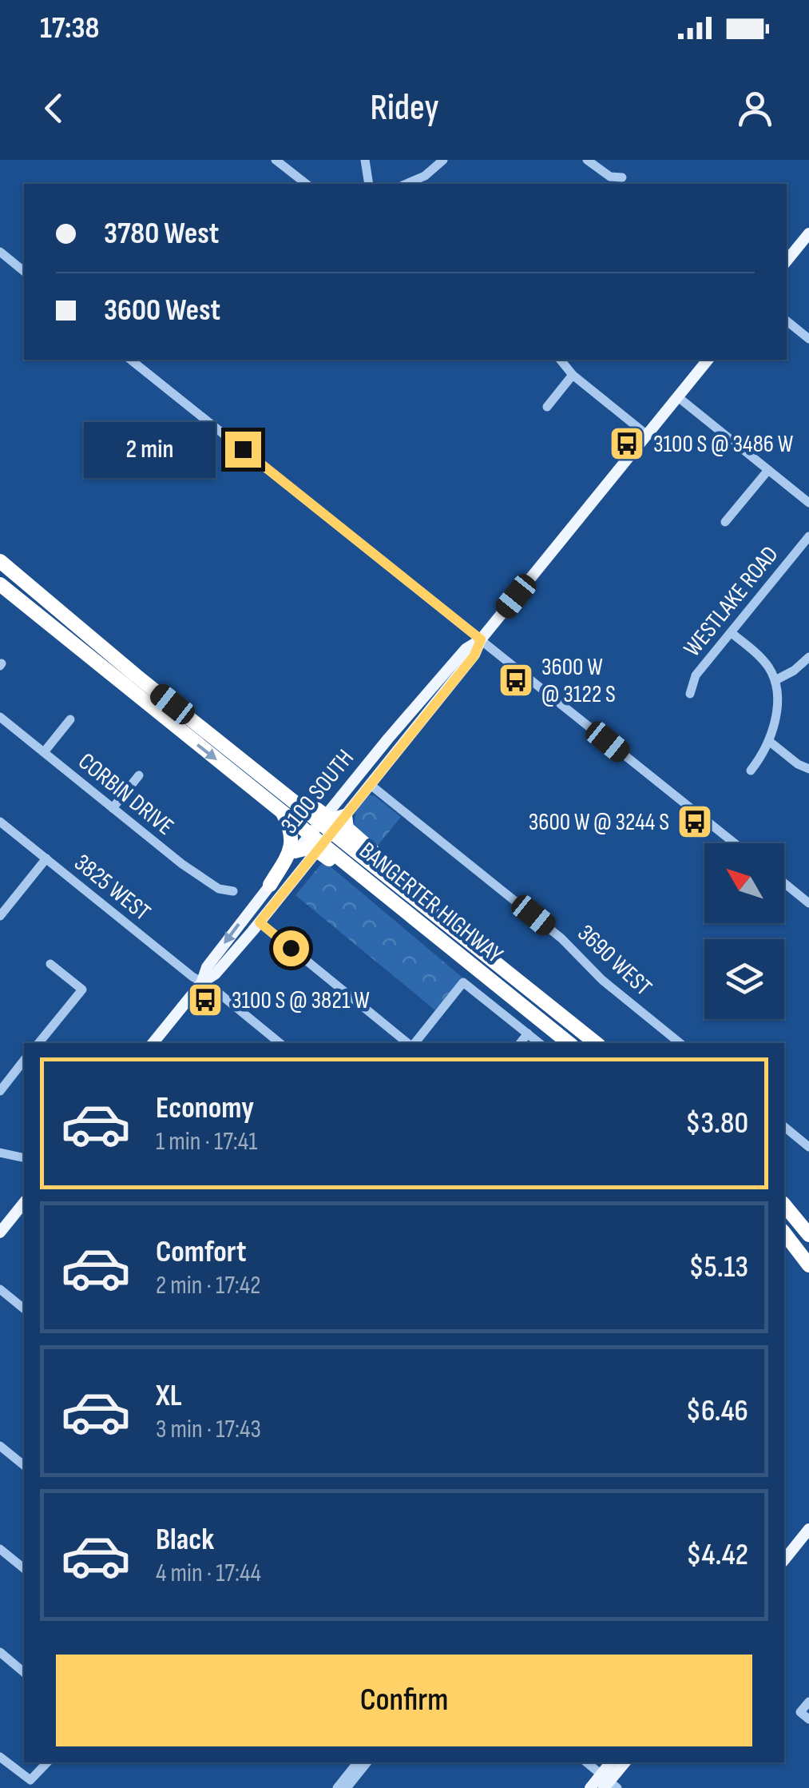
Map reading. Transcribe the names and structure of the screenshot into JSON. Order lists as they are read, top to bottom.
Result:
{
  "streets": {
    "highway": ["BANGERTER HIGHWAY"],
    "main road": ["3100 SOUTH"],
    "street": [
      "WESTLAKE ROAD",
      "CORBIN DRIVE",
      "3825 WEST",
      "3690 WEST"
    ]
  },
  "crossings": [
    ["3100 SOUTH", "3825 WEST"],
    ["3100 SOUTH", "BANGERTER HIGHWAY"],
    ["3100 SOUTH", "3690 WEST"]
  ],
  "places": {
    "bus stop": [
      "3100 S @ 3486 W",
      "3600 W @ 3122 S",
      "3600 W @ 3244 S",
      "3100 S @ 3821 W"
    ]
  },
  "north": "top left",
  "page": {
    "status": "17:38",
    "header": "Ridey",
    "banner": ["3780 West", "3600 West"],
    "bubble": "2 min",
    "list": [
      {
        "name": "Economy",
        "note": "1 min · 17:41",
        "value": "$3.80"
      },
      {
        "name": "Comfort",
        "note": "2 min · 17:42",
        "value": "$5.13"
      },
      {
        "name": "XL",
        "note": "3 min · 17:43",
        "value": "$6.46"
      },
      {
        "name": "Black",
        "note": "4 min · 17:44",
        "value": "$4.42"
      }
    ],
    "buttons": "Confirm"
  }
}
